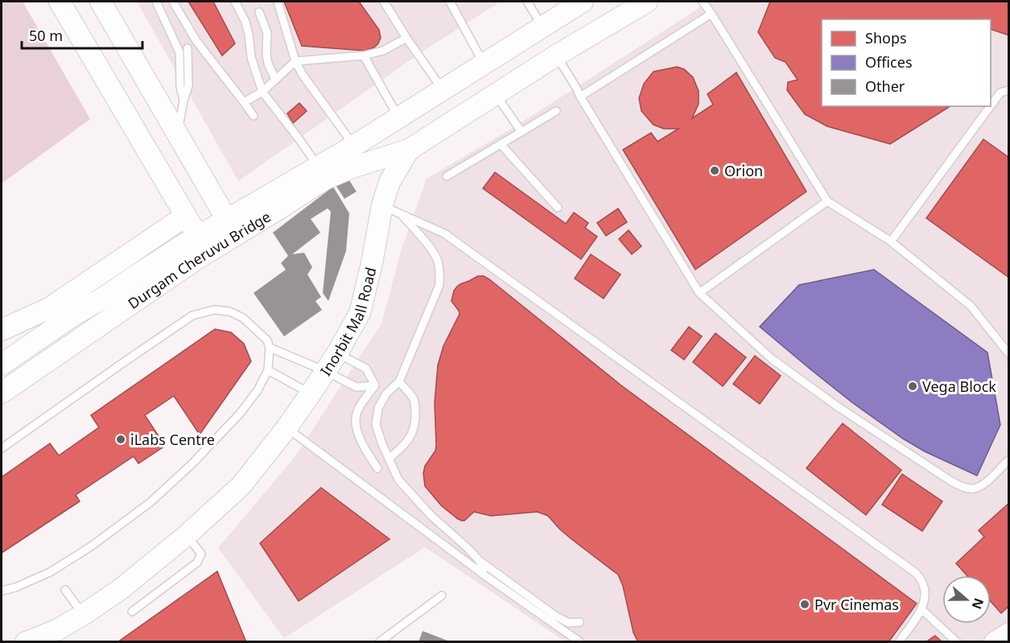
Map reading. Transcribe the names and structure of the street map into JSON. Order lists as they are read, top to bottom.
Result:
{
  "streets": {
    "main road": ["Durgam Cheruvu Bridge", "Inorbit Mall Road"]
  },
  "crossings": [
    ["Durgam Cheruvu Bridge", "Inorbit Mall Road"]
  ],
  "places": [
    "Orion",
    "Vega Block",
    "iLabs Centre",
    "Pvr Cinemas"
  ],
  "legend": ["Shops", "Offices", "Other"],
  "scale_bar": "50 m",
  "north": "right"
}
